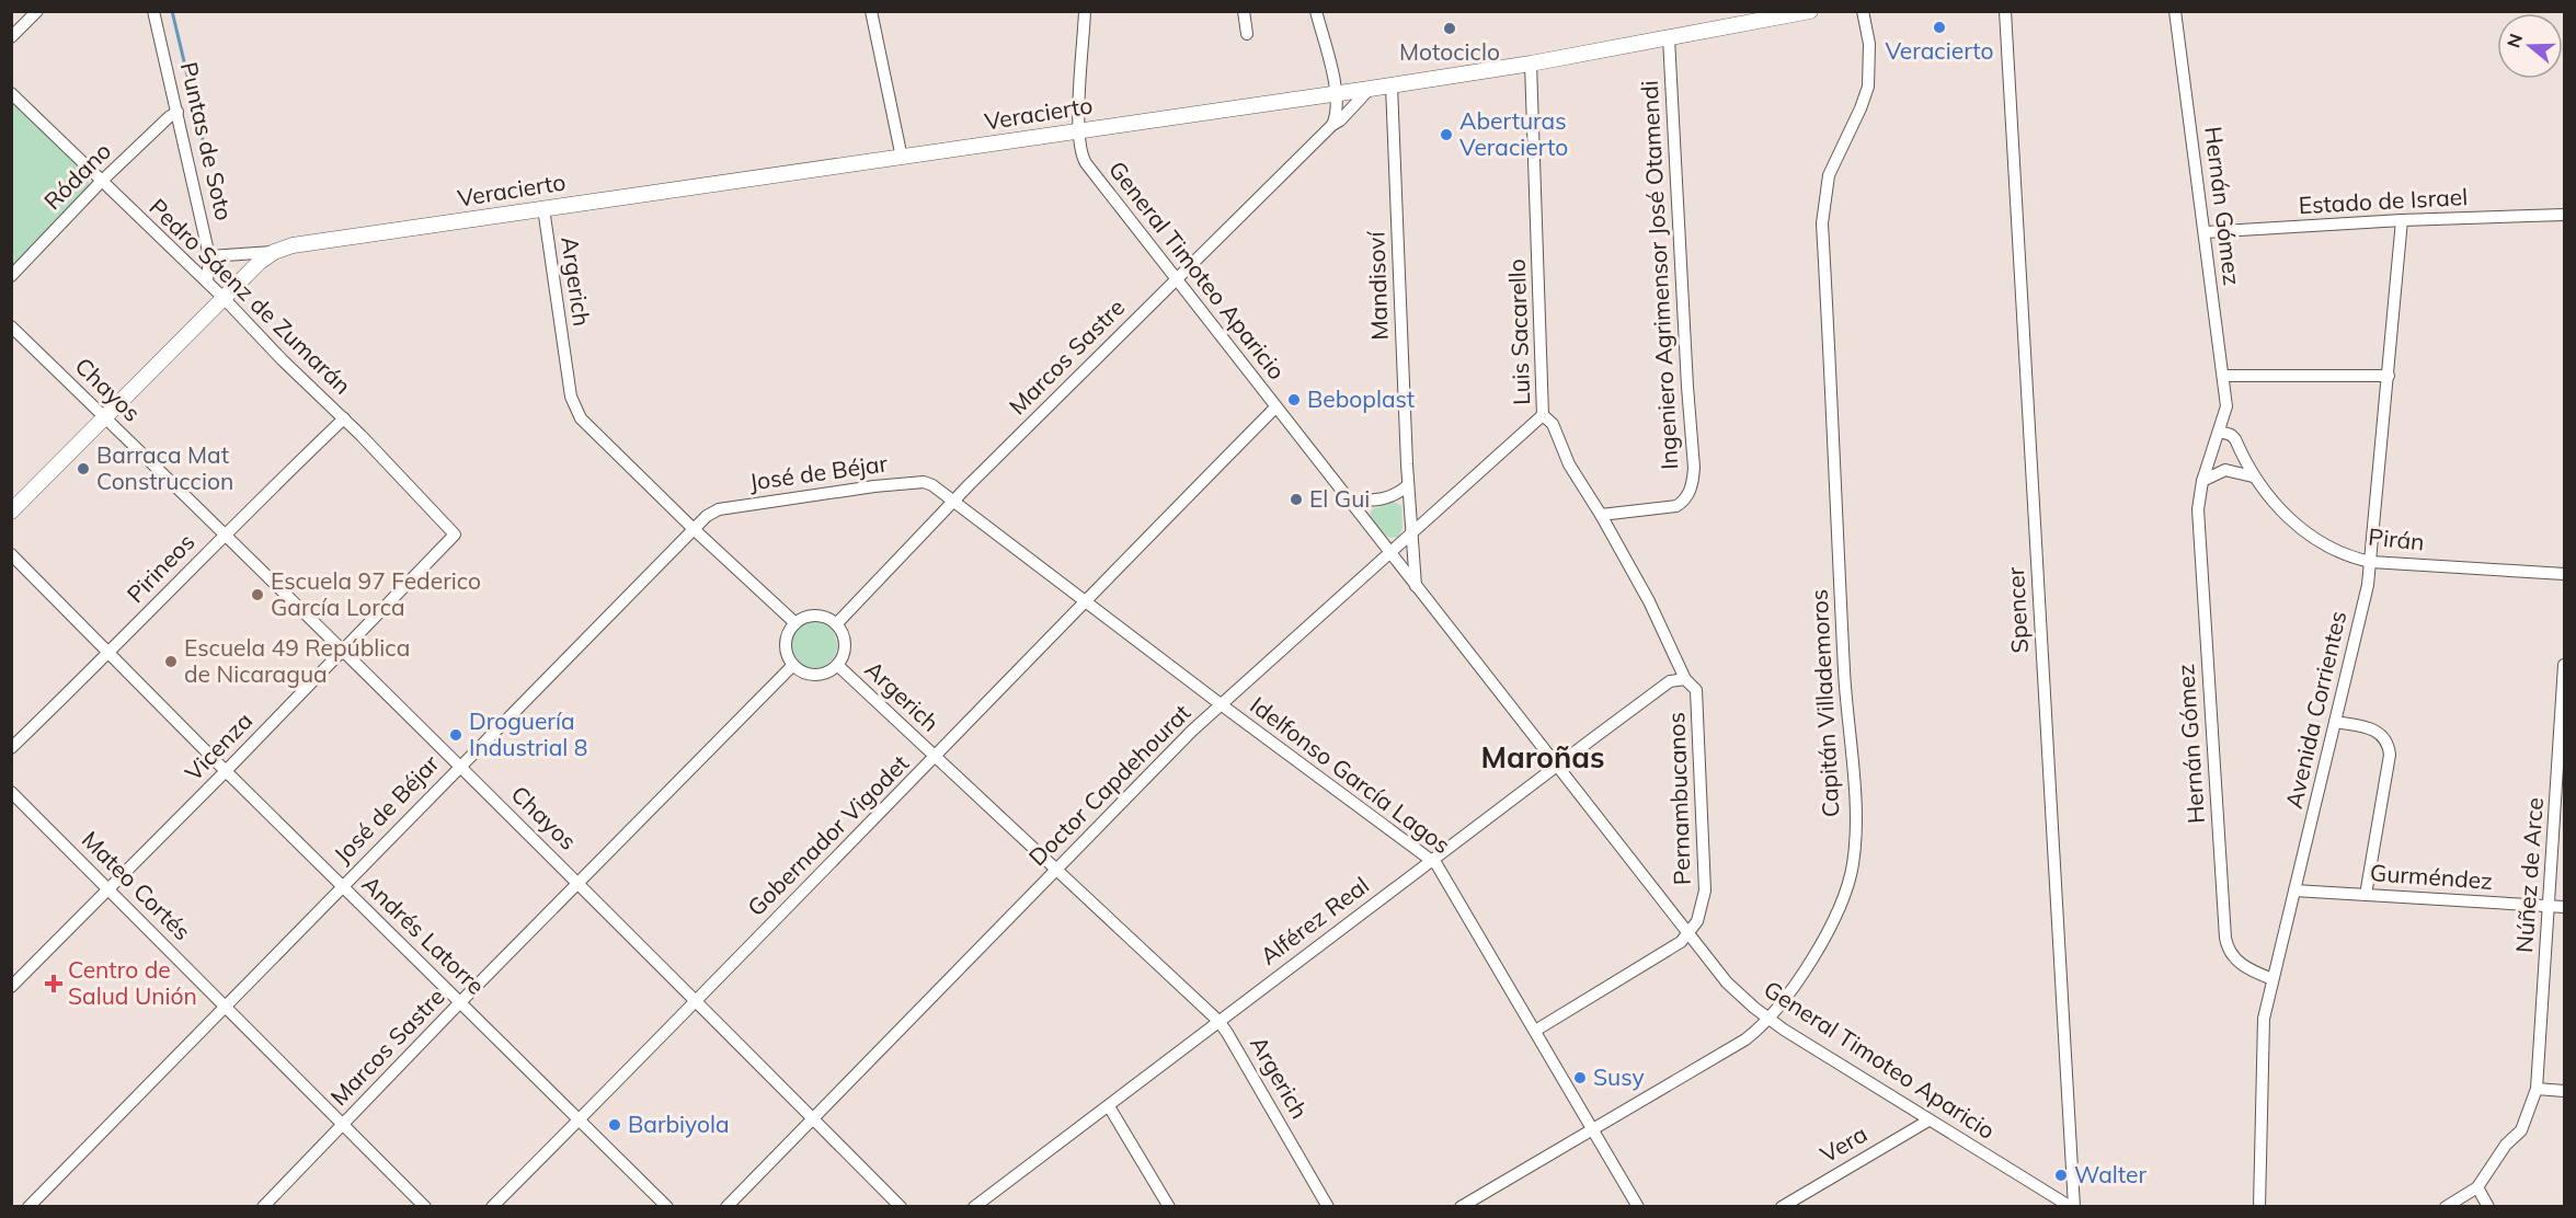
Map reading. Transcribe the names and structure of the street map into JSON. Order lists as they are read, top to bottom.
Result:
{
  "streets": {
    "street": [
      "Veracierto",
      "Puntas de Soto",
      "Ródano",
      "Estado de Israel",
      "Hernán Gómez",
      "General Timoteo Aparicio",
      "Ingeniero Agrimensor José Otamendi",
      "Argerich",
      "Mandisoví",
      "Pedro Sáenz de Zumarán",
      "Luis Sacarello",
      "Marcos Sastre",
      "Chayos",
      "José de Béjar",
      "Pirán",
      "Pirineos",
      "Spencer",
      "Capitán Villademoros",
      "Avenida Corrientes",
      "Vicenza",
      "Idelfonso García Lagos",
      "Doctor Capdehourat",
      "Pernambucanos",
      "Gobernador Vigodet",
      "Núñez de Arce",
      "Gurméndez",
      "Mateo Cortés",
      "Alférez Real",
      "Andrés Latorre",
      "Vera"
    ]
  },
  "crossings": [
    ["Veracierto", "Puntas de Soto"],
    ["Veracierto", "General Timoteo Aparicio"],
    ["Veracierto", "Ingeniero Agrimensor José Otamendi"],
    ["Veracierto", "Argerich"],
    ["Veracierto", "Mandisoví"],
    ["Veracierto", "Pedro Sáenz de Zumarán"],
    ["Veracierto", "Luis Sacarello"],
    ["Veracierto", "Marcos Sastre"],
    ["Veracierto", "Chayos"],
    ["Puntas de Soto", "Ródano"],
    ["Puntas de Soto", "Pedro Sáenz de Zumarán"],
    ["Ródano", "Pedro Sáenz de Zumarán"],
    ["Estado de Israel", "Hernán Gómez"],
    ["Estado de Israel", "Avenida Corrientes"],
    ["Hernán Gómez", "Pirán"],
    ["Hernán Gómez", "Avenida Corrientes"],
    ["General Timoteo Aparicio", "Marcos Sastre"],
    ["General Timoteo Aparicio", "Spencer"],
    ["General Timoteo Aparicio", "Capitán Villademoros"],
    ["General Timoteo Aparicio", "Doctor Capdehourat"],
    ["General Timoteo Aparicio", "Pernambucanos"],
    ["General Timoteo Aparicio", "Gobernador Vigodet"],
    ["General Timoteo Aparicio", "Alférez Real"],
    ["General Timoteo Aparicio", "Vera"],
    ["Ingeniero Agrimensor José Otamendi", "Luis Sacarello"],
    ["Argerich", "Marcos Sastre"],
    ["Argerich", "José de Béjar"],
    ["Argerich", "Doctor Capdehourat"],
    ["Argerich", "Gobernador Vigodet"],
    ["Argerich", "Alférez Real"],
    ["Mandisoví", "Doctor Capdehourat"],
    ["Pedro Sáenz de Zumarán", "Pirineos"],
    ["Pedro Sáenz de Zumarán", "Vicenza"],
    ["Luis Sacarello", "Doctor Capdehourat"],
    ["Luis Sacarello", "Pernambucanos"],
    ["Luis Sacarello", "Alférez Real"],
    ["Marcos Sastre", "Chayos"],
    ["Marcos Sastre", "José de Béjar"],
    ["Marcos Sastre", "Idelfonso García Lagos"],
    ["Marcos Sastre", "Mateo Cortés"],
    ["Marcos Sastre", "Andrés Latorre"],
    ["Chayos", "José de Béjar"],
    ["Chayos", "Pirineos"],
    ["Chayos", "Vicenza"],
    ["Chayos", "Doctor Capdehourat"],
    ["Chayos", "Gobernador Vigodet"],
    ["José de Béjar", "Idelfonso García Lagos"],
    ["José de Béjar", "Mateo Cortés"],
    ["José de Béjar", "Andrés Latorre"],
    ["Pirán", "Avenida Corrientes"],
    ["Pirineos", "Andrés Latorre"],
    ["Capitán Villademoros", "Idelfonso García Lagos"],
    ["Avenida Corrientes", "Gurméndez"],
    ["Vicenza", "Mateo Cortés"],
    ["Vicenza", "Andrés Latorre"],
    ["Idelfonso García Lagos", "Doctor Capdehourat"],
    ["Idelfonso García Lagos", "Pernambucanos"],
    ["Idelfonso García Lagos", "Gobernador Vigodet"],
    ["Idelfonso García Lagos", "Alférez Real"],
    ["Pernambucanos", "Alférez Real"],
    ["Gobernador Vigodet", "Andrés Latorre"],
    ["Núñez de Arce", "Gurméndez"]
  ],
  "districts": ["Maroñas"],
  "places": {
    "other": [
      "Veracierto",
      "Motociclo",
      "Aberturas Veracierto",
      "Beboplast",
      "Barraca Mat Construccion",
      "El Gui",
      "Escuela 97 Federico García Lorca",
      "Escuela 49 República de Nicaragua",
      "Droguería Industrial 8",
      "Susy",
      "Barbiyola",
      "Walter"
    ],
    "health": ["Centro de Salud Unión"]
  },
  "north": "left"
}
